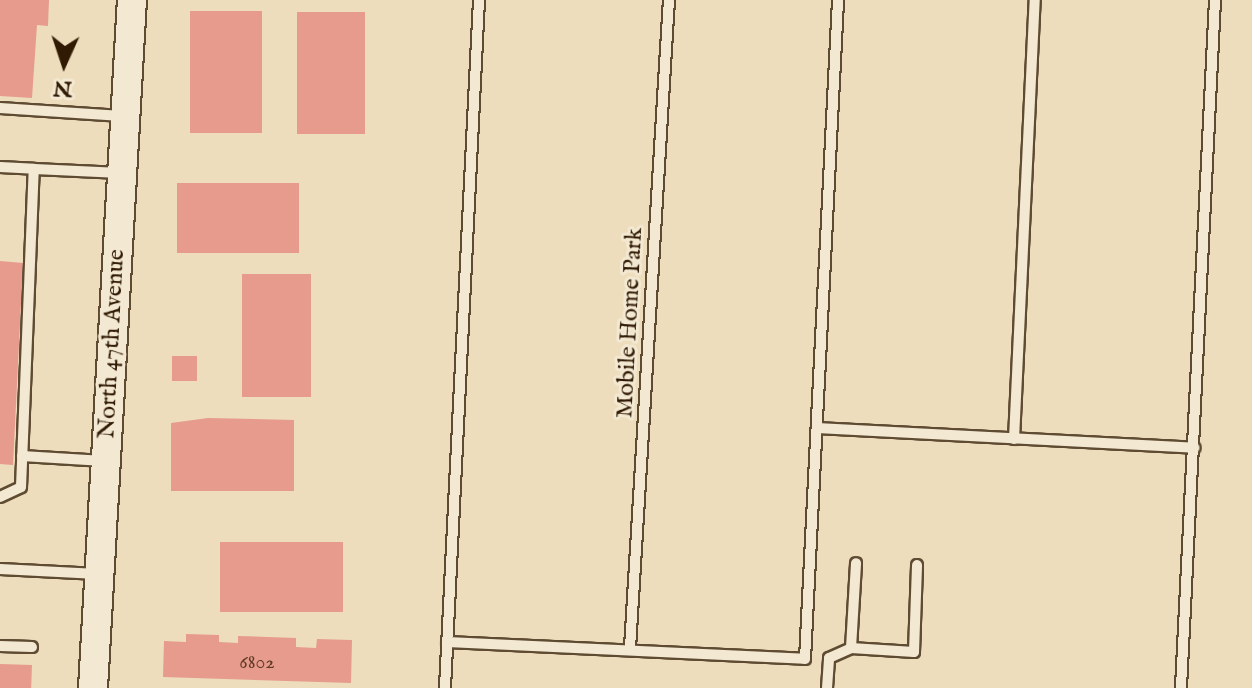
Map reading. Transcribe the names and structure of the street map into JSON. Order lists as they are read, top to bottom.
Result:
{
  "streets": {
    "street": ["North 47th Avenue"],
    "lane": ["Mobile Home Park"]
  },
  "house_numbers": ["6802"],
  "north": "bottom"
}
